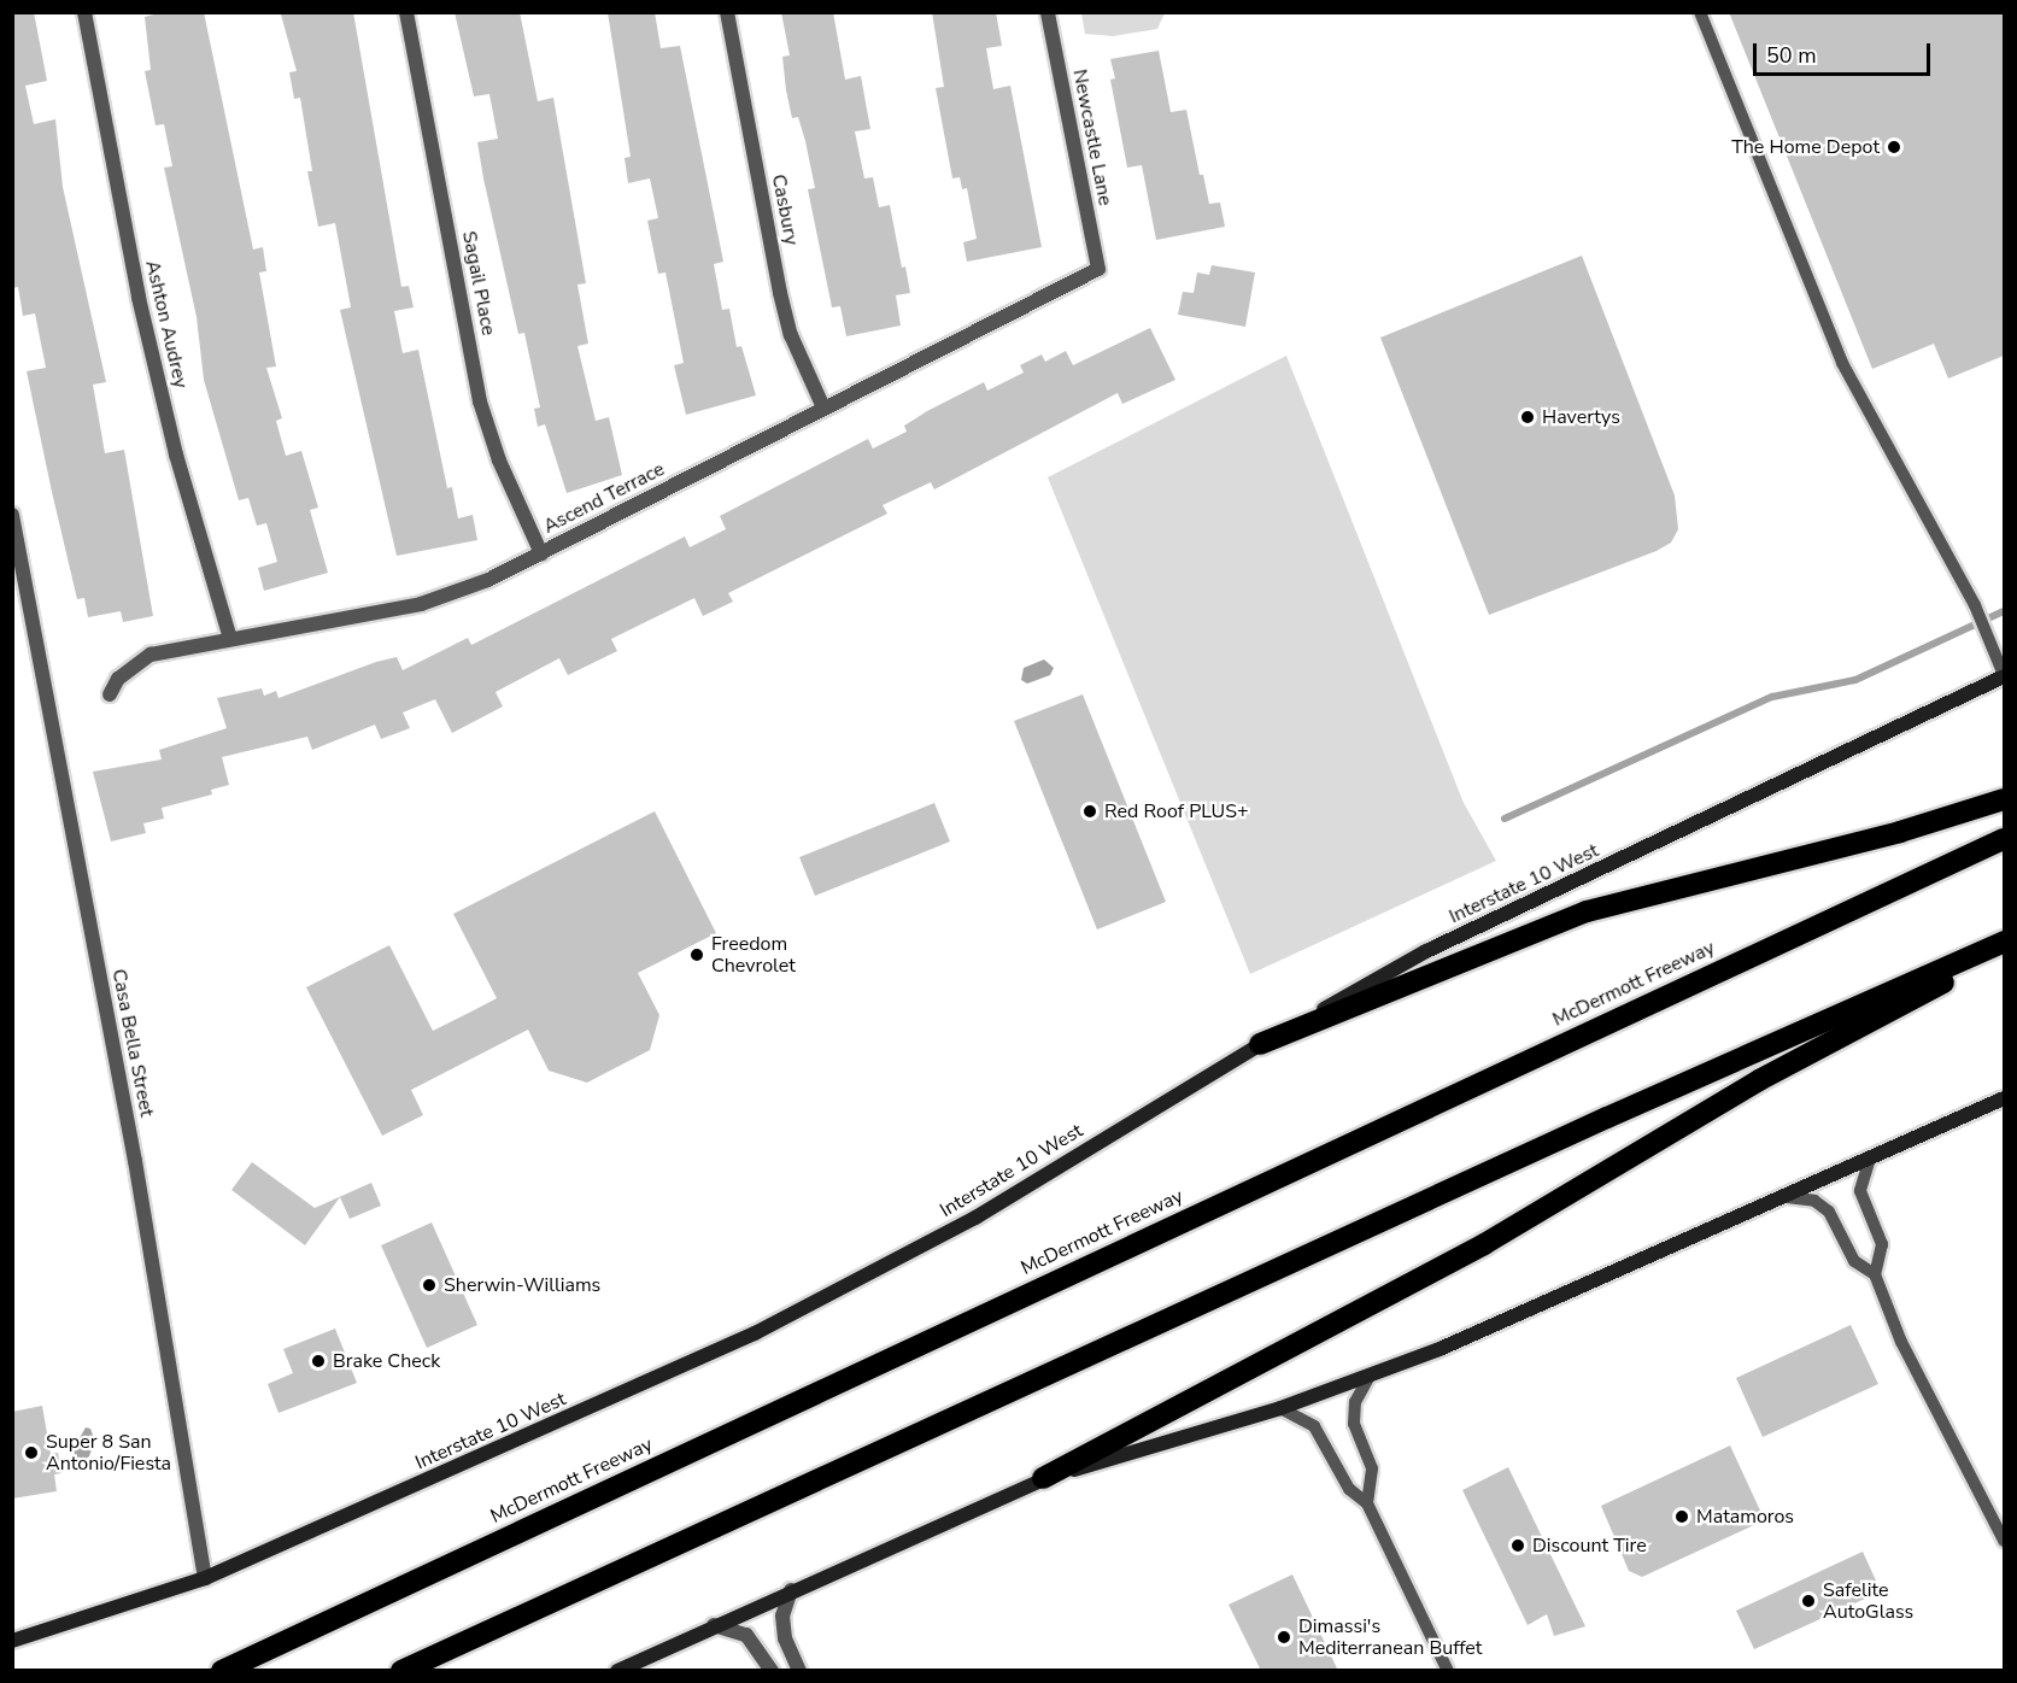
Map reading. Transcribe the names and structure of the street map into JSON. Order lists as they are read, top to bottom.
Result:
{
  "streets": {
    "highway": ["McDermott Freeway"],
    "main road": ["Interstate 10 West"],
    "street": [
      "Newcastle Lane",
      "Casbury",
      "Sagail Place",
      "Ashton Audrey",
      "Ascend Terrace",
      "Casa Bella Street"
    ]
  },
  "crossings": [
    ["Newcastle Lane", "Ascend Terrace"],
    ["Casbury", "Ascend Terrace"],
    ["Sagail Place", "Ascend Terrace"],
    ["Ashton Audrey", "Ascend Terrace"],
    ["Interstate 10 West", "Casa Bella Street"]
  ],
  "places": [
    "The Home Depot",
    "Havertys",
    "Red Roof PLUS+",
    "Freedom Chevrolet",
    "Sherwin-Williams",
    "Brake Check",
    "Super 8 San Antonio/Fiesta",
    "Matamoros",
    "Discount Tire",
    "Safelite AutoGlass",
    "Dimassi's Mediterranean Buffet"
  ],
  "scale_bar": "50 m"
}
